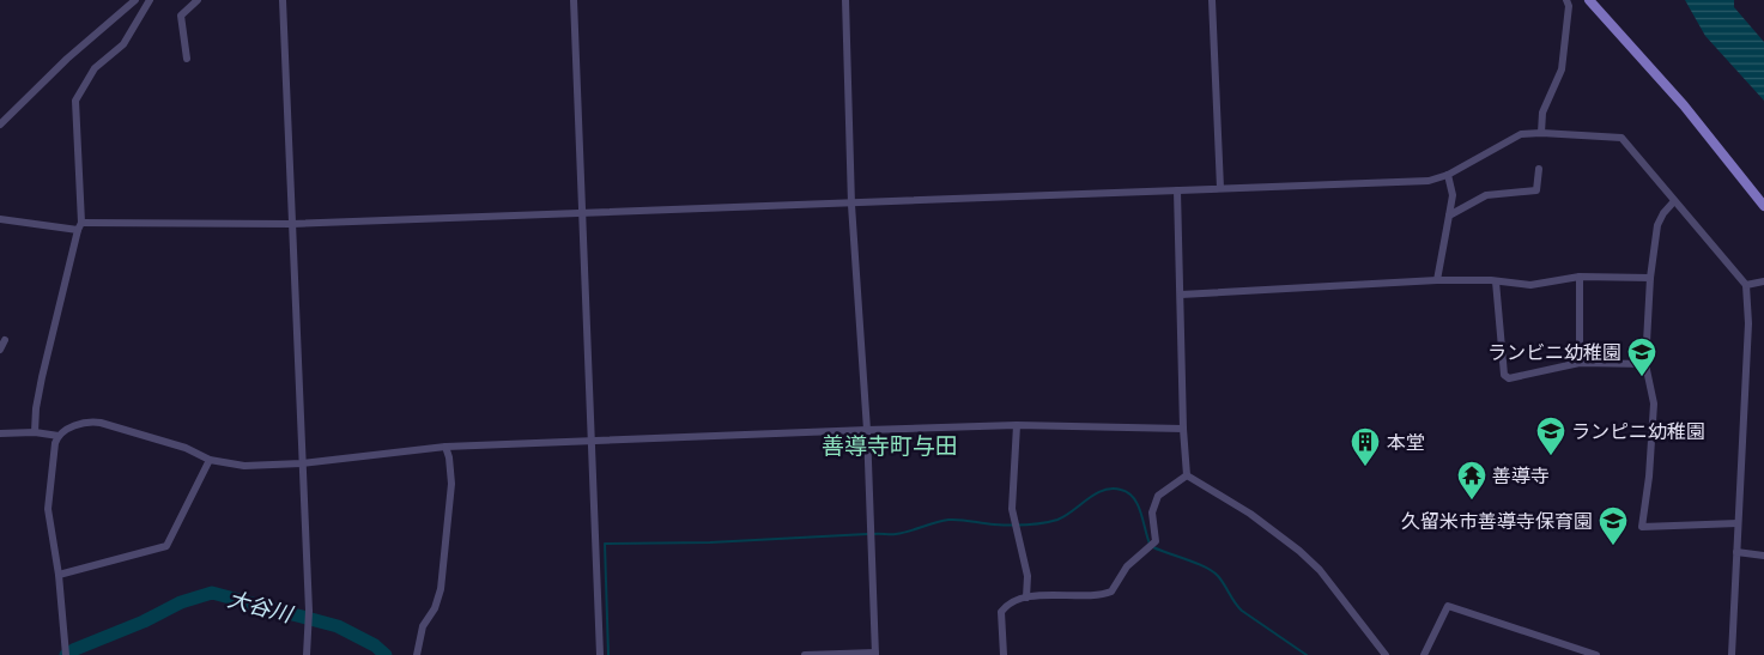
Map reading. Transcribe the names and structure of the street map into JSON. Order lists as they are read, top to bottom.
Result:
{
  "districts": ["善導寺町与田"],
  "water": ["大谷川"],
  "places": {
    "school or university": ["ランビニ幼稚園", "ランピニ幼稚園", "久留米市善導寺保育園"],
    "building": ["本堂"],
    "temple": ["善導寺"]
  }
}
